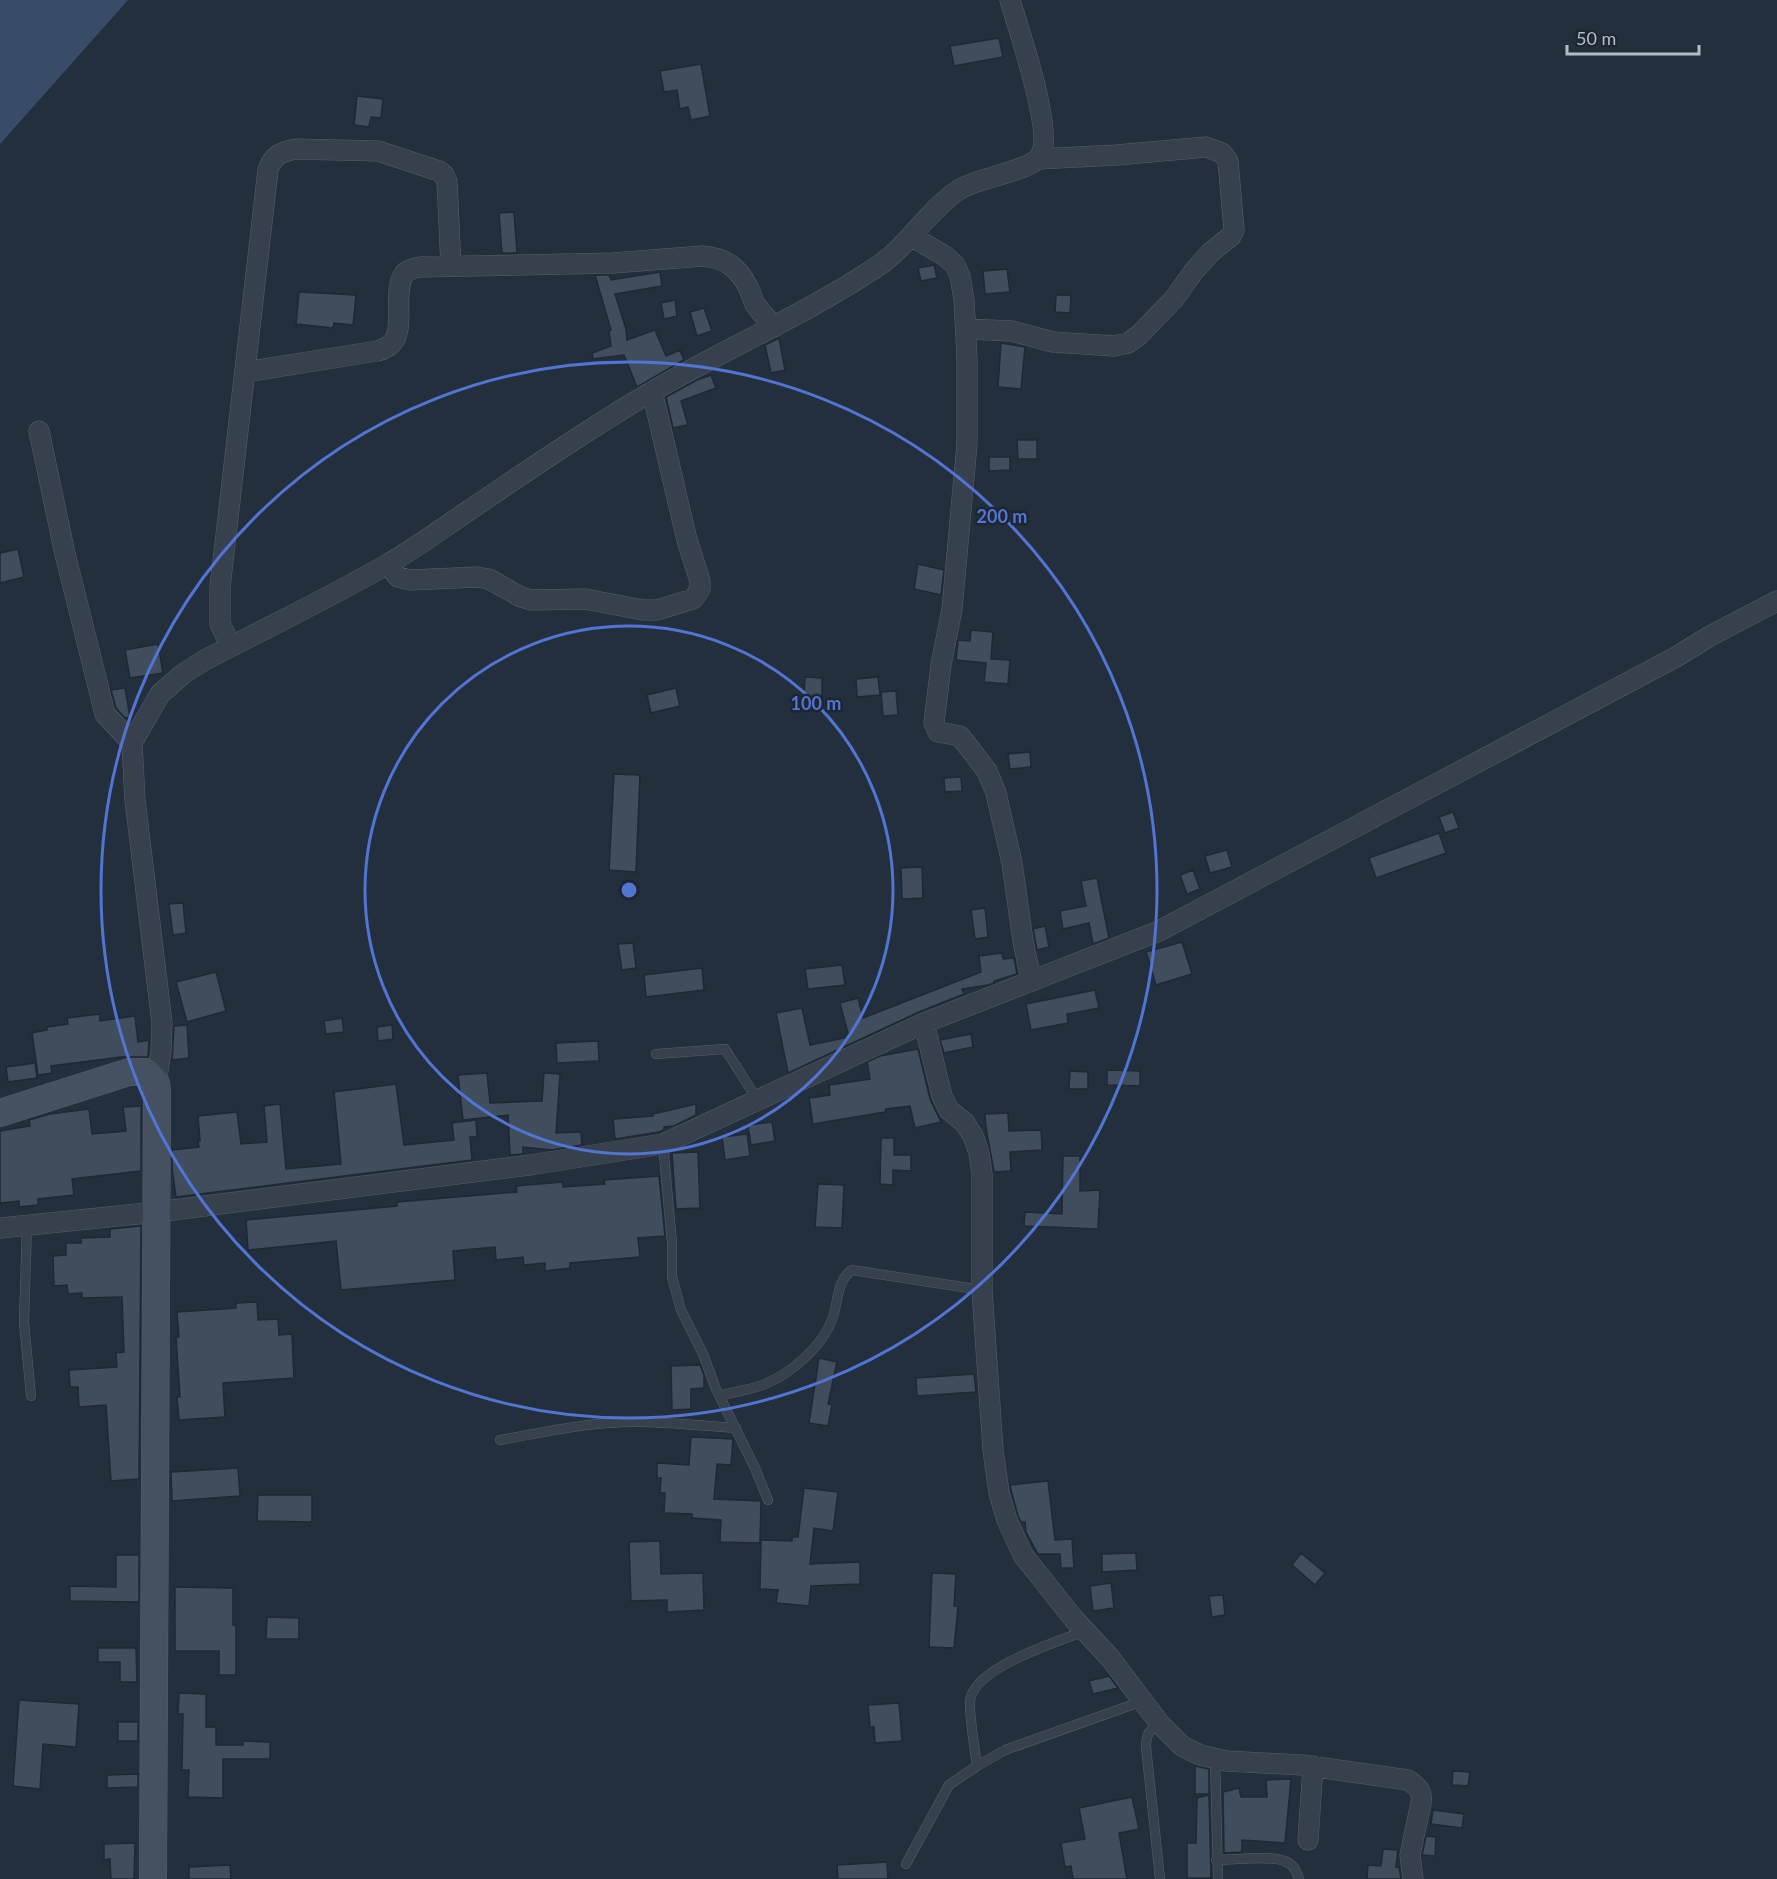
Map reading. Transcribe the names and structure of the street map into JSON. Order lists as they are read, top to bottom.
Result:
{
  "scale_bar": "50 m",
  "rings": ["200 m", "100 m"]
}
